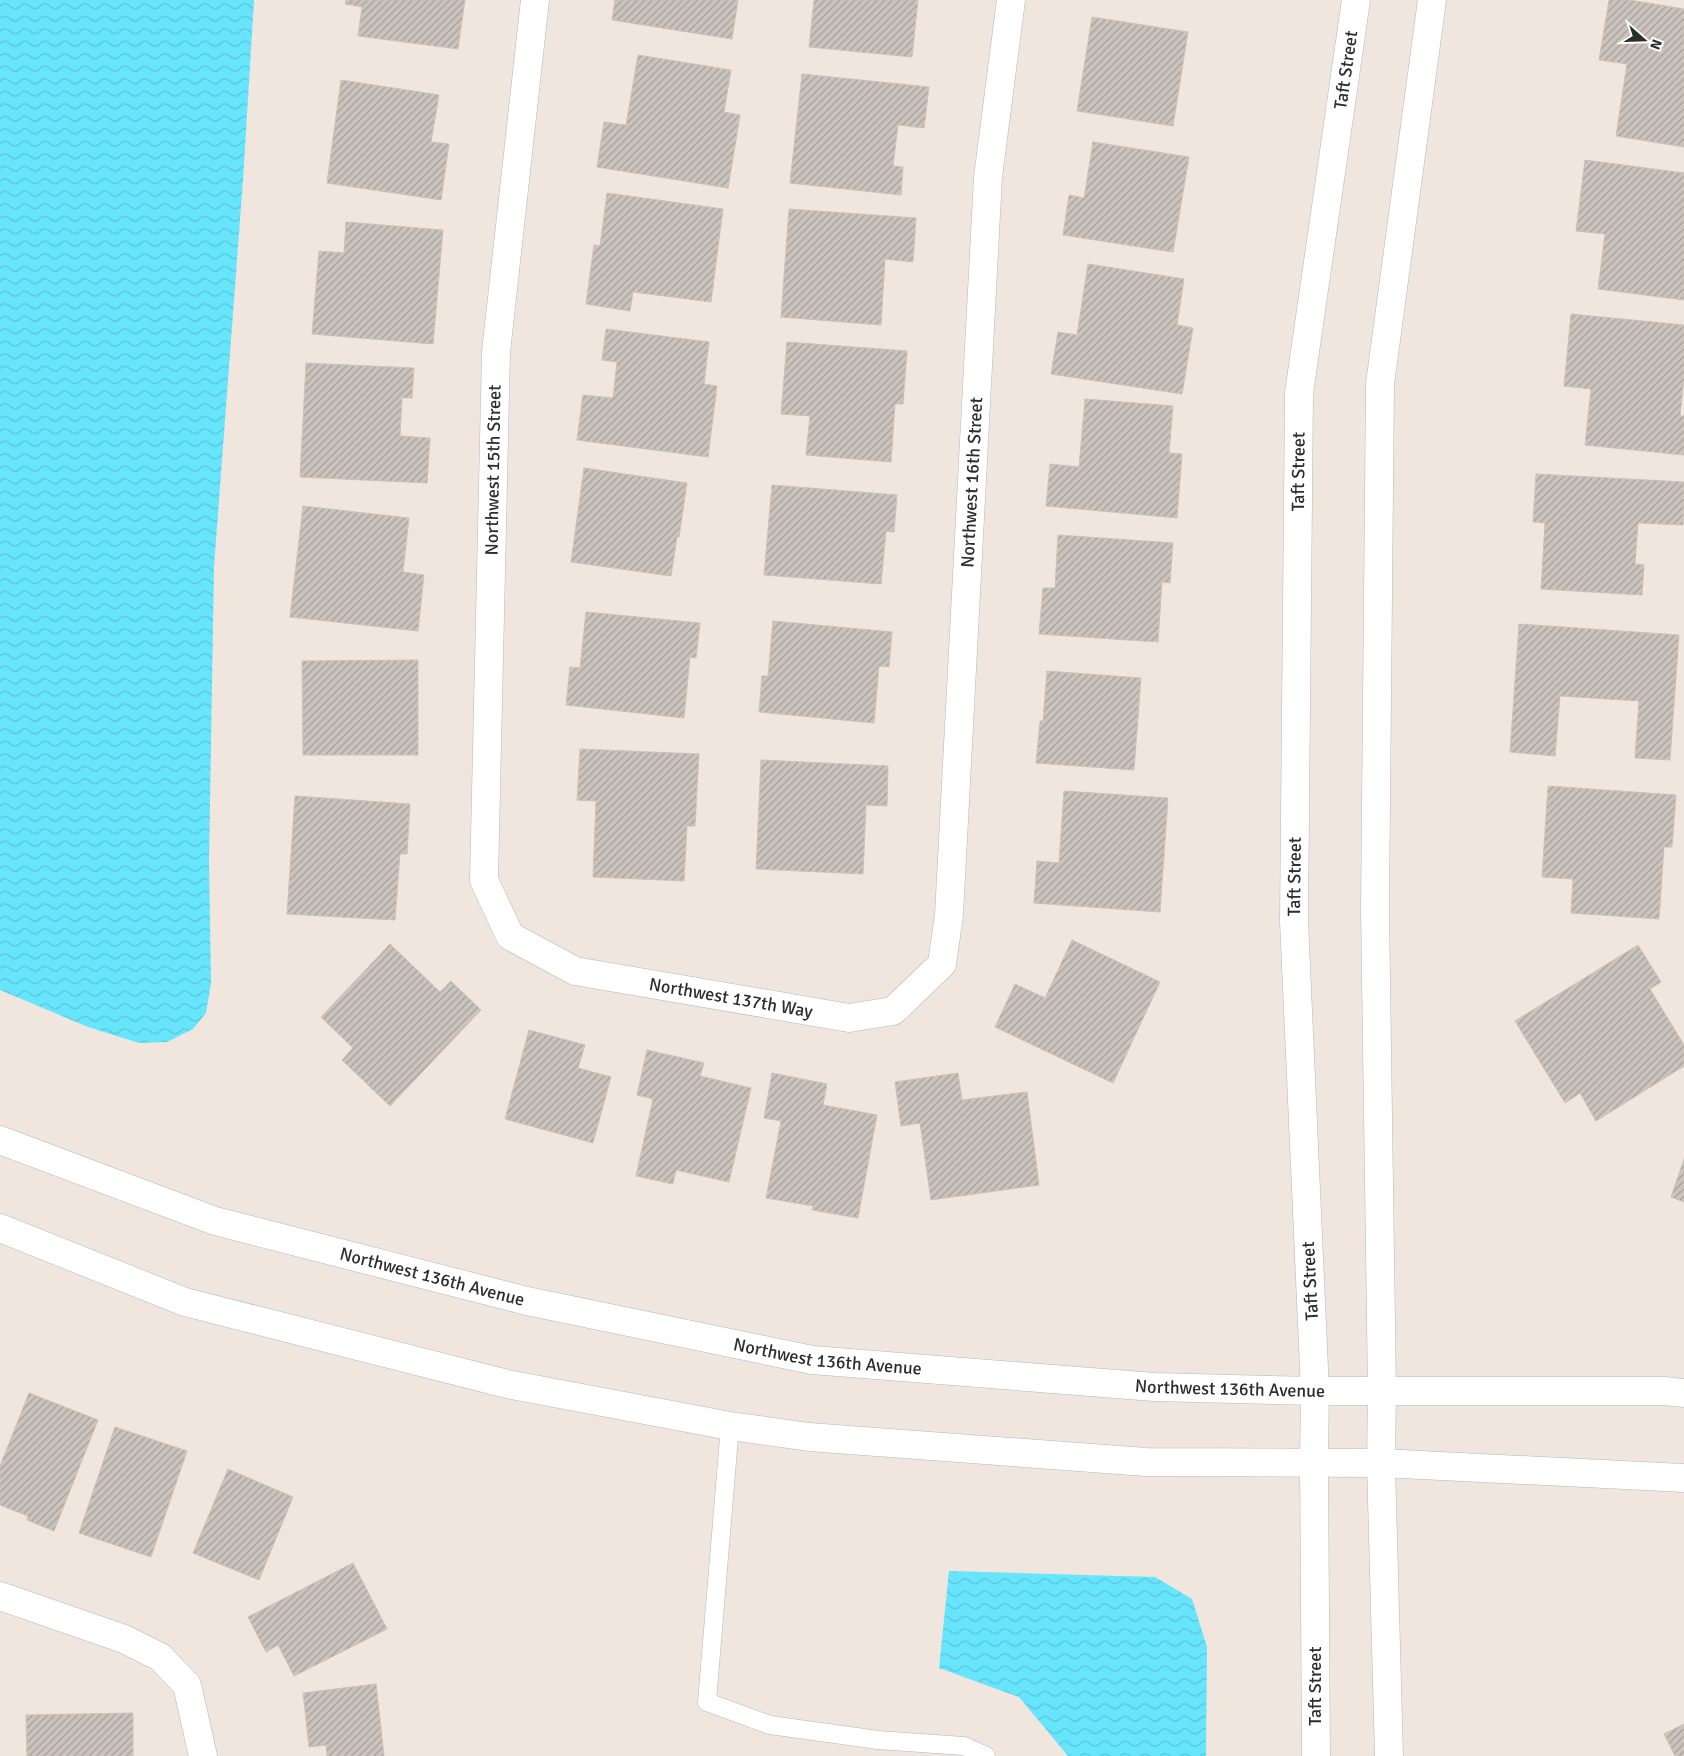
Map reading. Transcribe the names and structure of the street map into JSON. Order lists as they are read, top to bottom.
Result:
{
  "streets": {
    "street": [
      "Taft Street",
      "Northwest 15th Street",
      "Northwest 16th Street",
      "Northwest 137th Way",
      "Northwest 136th Avenue"
    ]
  },
  "crossings": [
    ["Taft Street", "Northwest 136th Avenue"],
    ["Northwest 15th Street", "Northwest 137th Way"],
    ["Northwest 16th Street", "Northwest 137th Way"]
  ],
  "north": "right"
}
